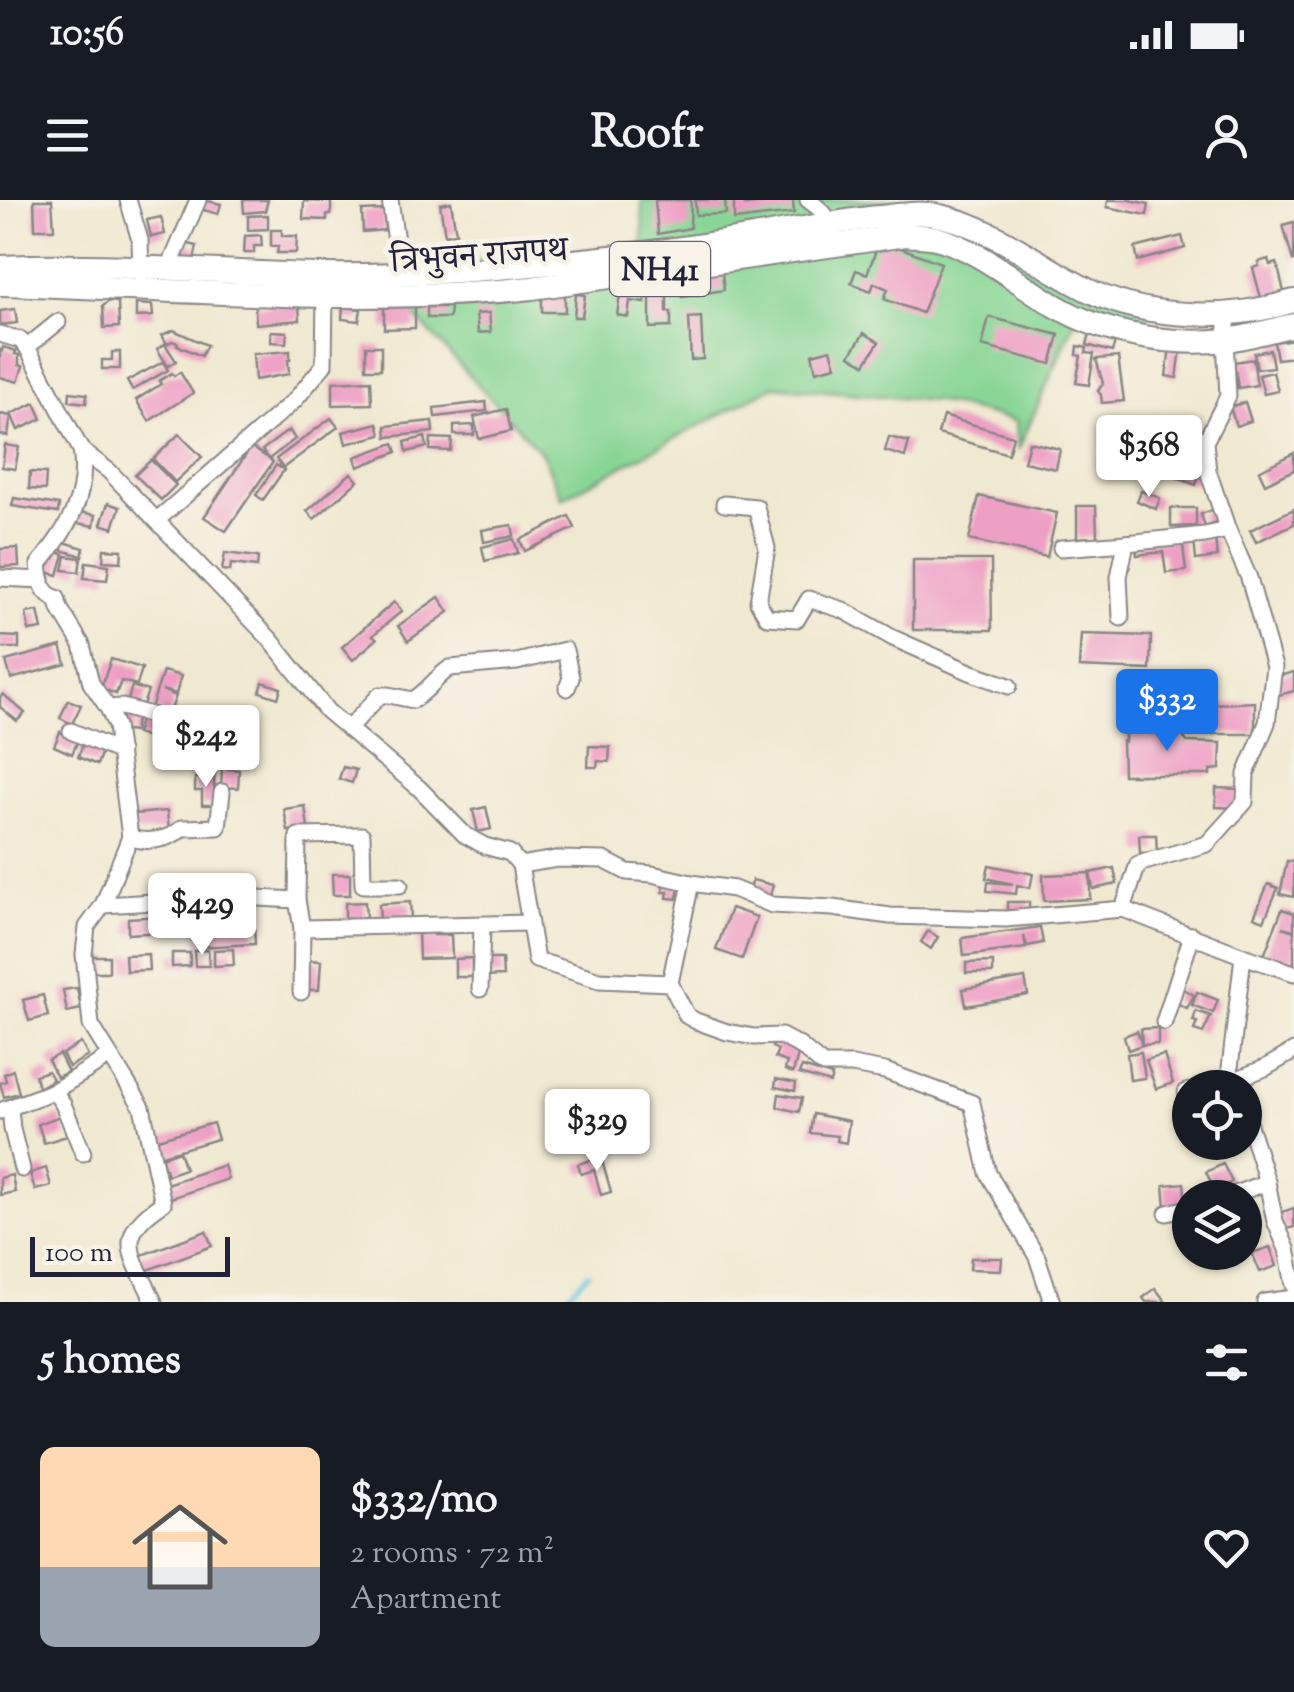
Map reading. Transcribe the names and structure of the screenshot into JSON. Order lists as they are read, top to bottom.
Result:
{
  "streets": {
    "highway": ["त्रिभुवन राजपथ", "NH41"]
  },
  "scale_bar": "100 m",
  "page": {
    "status": "10:56",
    "header": "Roofr",
    "price": [
      "$368",
      "$332",
      "$242",
      "$429",
      "$329"
    ],
    "scale": "100 m",
    "heading": "5 homes",
    "list": [
      {
        "name": "$332/mo",
        "note": "2 rooms · 72 m² · Apartment"
      }
    ]
  }
}
